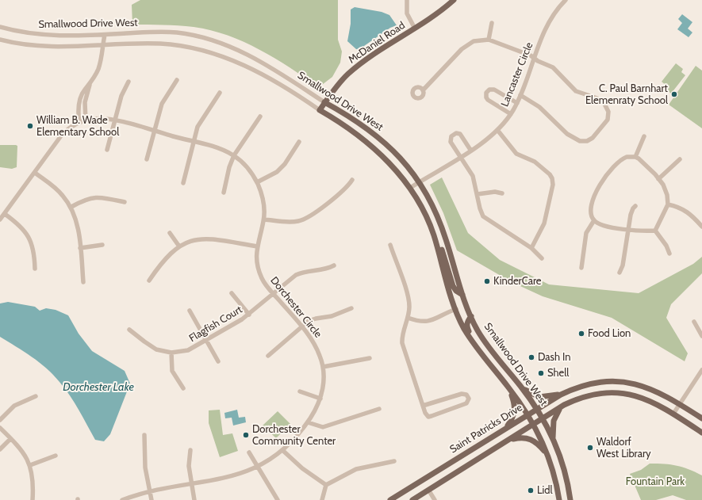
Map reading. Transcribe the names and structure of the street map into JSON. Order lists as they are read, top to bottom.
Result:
{
  "streets": {
    "main road": ["Smallwood Drive West", "McDaniel Road", "Saint Patricks Drive"],
    "street": ["Lancaster Circle", "Dorchester Circle", "Flagfish Court"]
  },
  "crossings": [
    ["Smallwood Drive West", "McDaniel Road"],
    ["Smallwood Drive West", "Lancaster Circle"],
    ["Smallwood Drive West", "Saint Patricks Drive"],
    ["Dorchester Circle", "Flagfish Court"]
  ],
  "water": ["Dorchester Lake"],
  "parks": ["Fountain Park"],
  "places": [
    "C. Paul Barnhart Elemenraty School",
    "William B. Wade Elementary School",
    "KinderCare",
    "Food Lion",
    "Dash In",
    "Shell",
    "Dorchester Community Center",
    "Waldorf West Library",
    "Lidl"
  ]
}
